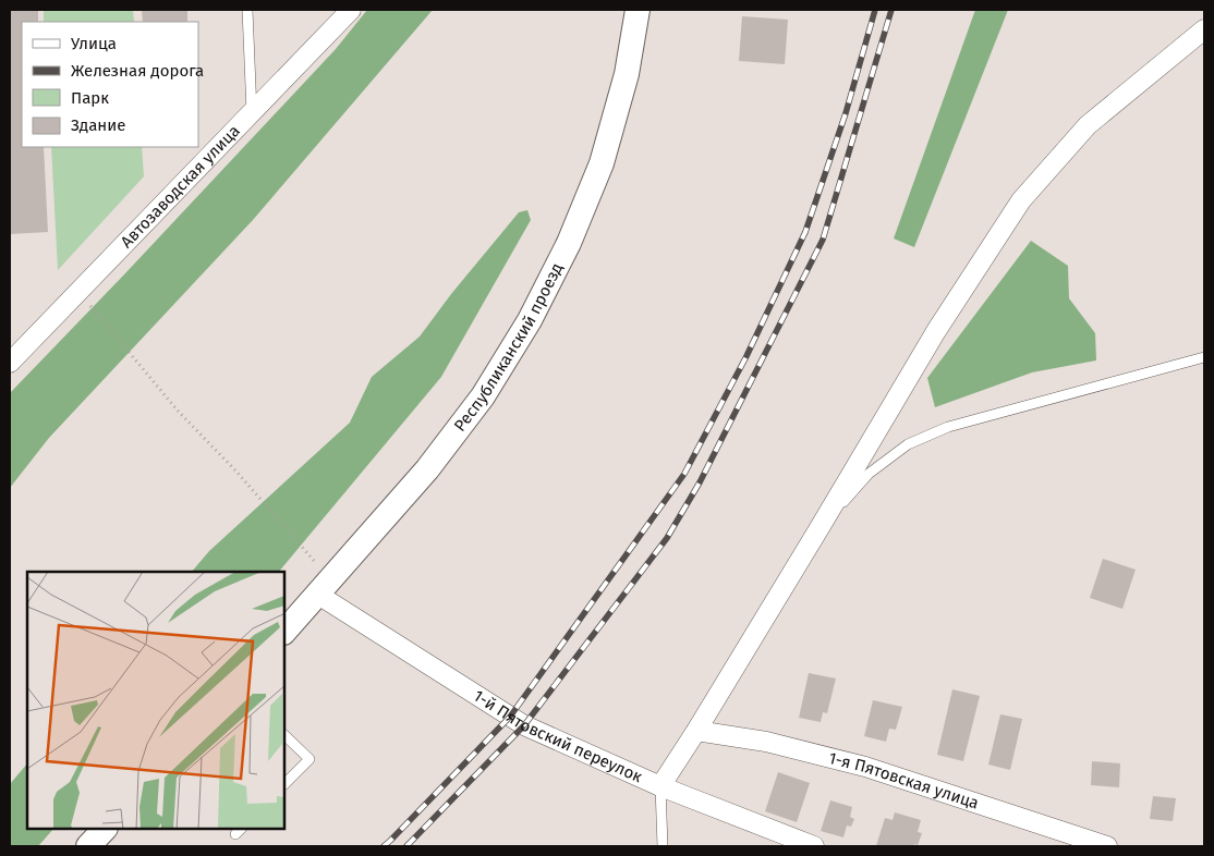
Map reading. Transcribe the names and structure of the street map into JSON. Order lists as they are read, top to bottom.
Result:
{
  "streets": {
    "street": [
      "Автозаводская улица",
      "Республиканский проезд",
      "1-й Пятовский переулок",
      "1-я Пятовская улица"
    ]
  },
  "crossings": [
    ["Республиканский проезд", "1-й Пятовский переулок"]
  ],
  "legend": [
    "Улица",
    "Железная дорога",
    "Парк",
    "Здание"
  ]
}
